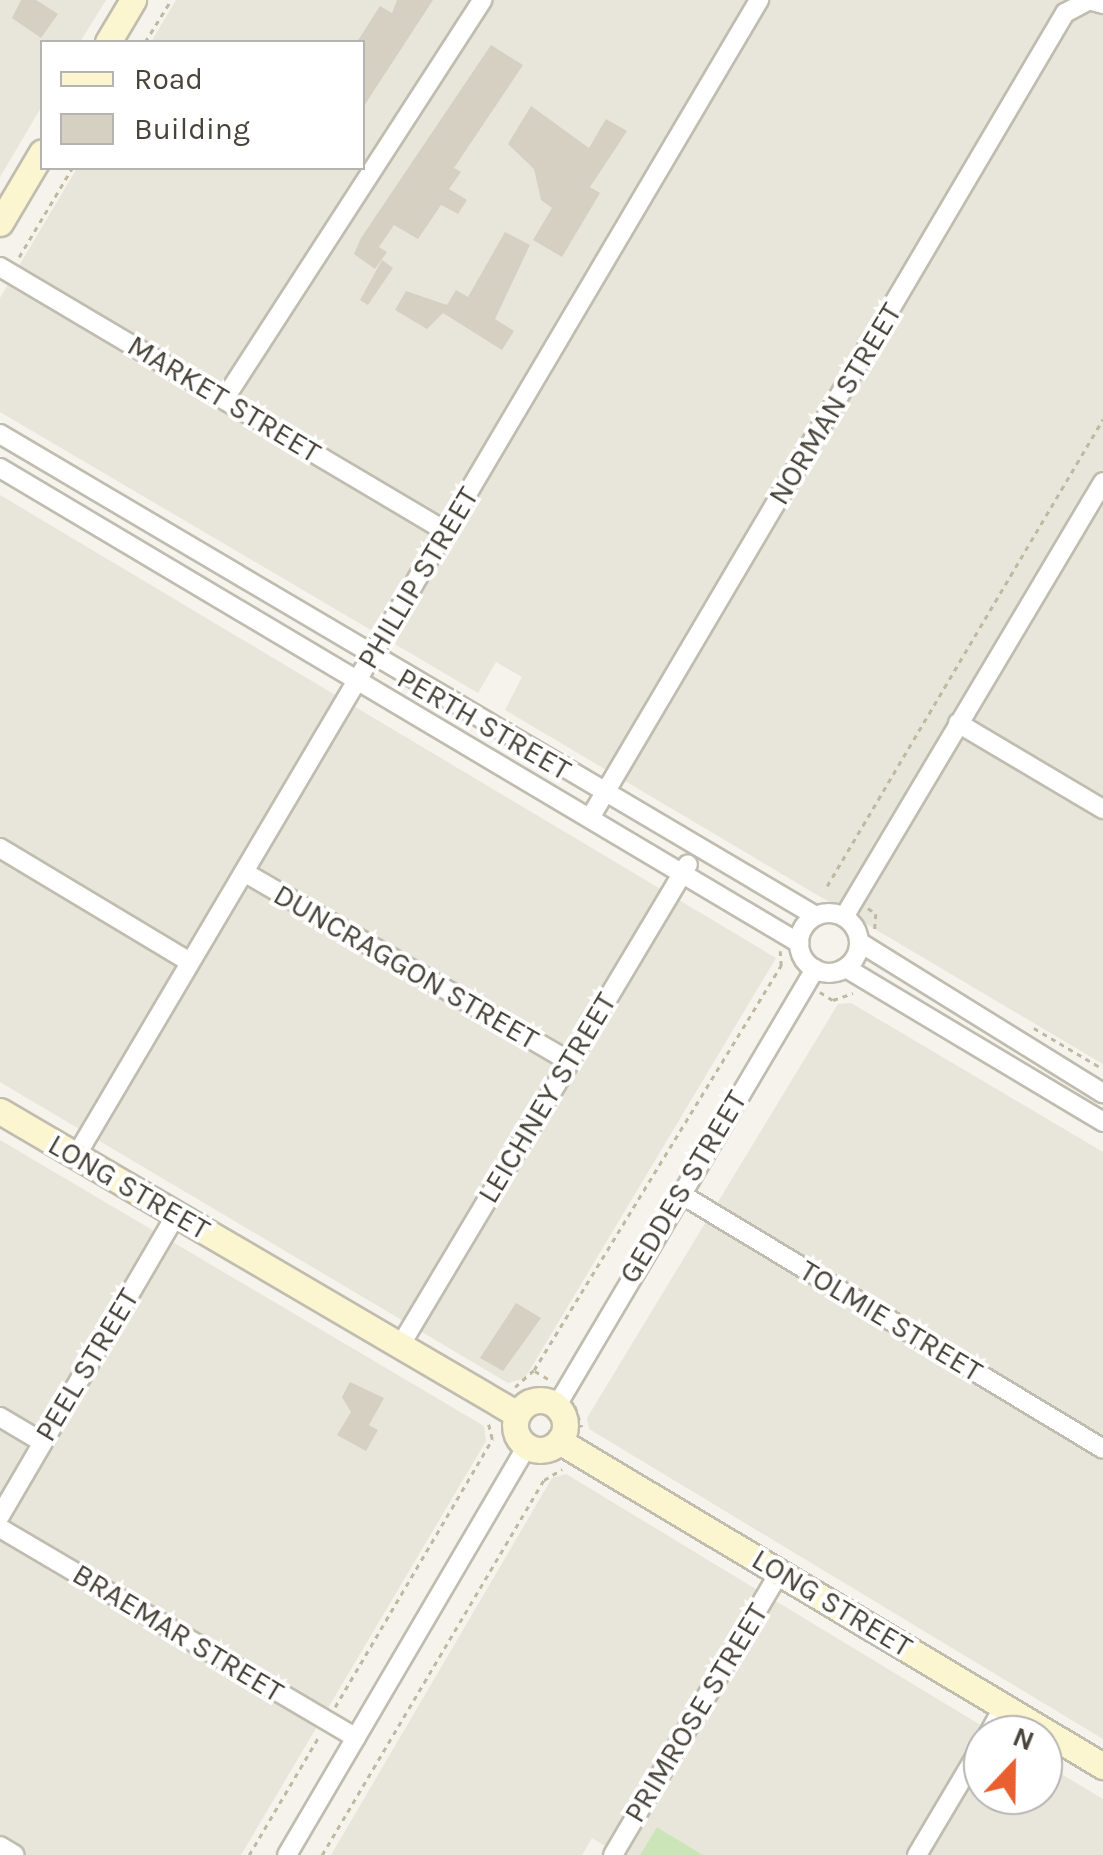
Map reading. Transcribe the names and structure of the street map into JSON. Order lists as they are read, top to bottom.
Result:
{
  "streets": {
    "street": [
      "MARKET STREET",
      "NORMAN STREET",
      "PHILLIP STREET",
      "PERTH STREET",
      "DUNCRAGGON STREET",
      "LEICHNEY STREET",
      "LONG STREET",
      "GEDDES STREET",
      "TOLMIE STREET",
      "PEEL STREET",
      "BRAEMAR STREET",
      "PRIMROSE STREET"
    ]
  },
  "crossings": [
    ["MARKET STREET", "PHILLIP STREET"],
    ["NORMAN STREET", "PERTH STREET"],
    ["PHILLIP STREET", "PERTH STREET"],
    ["PHILLIP STREET", "DUNCRAGGON STREET"],
    ["PHILLIP STREET", "LONG STREET"],
    ["PERTH STREET", "LEICHNEY STREET"],
    ["PERTH STREET", "GEDDES STREET"],
    ["DUNCRAGGON STREET", "LEICHNEY STREET"],
    ["LEICHNEY STREET", "LONG STREET"],
    ["LONG STREET", "GEDDES STREET"],
    ["LONG STREET", "PEEL STREET"],
    ["LONG STREET", "PRIMROSE STREET"],
    ["GEDDES STREET", "TOLMIE STREET"]
  ],
  "legend": ["Road", "Building"],
  "north": "top"
}
